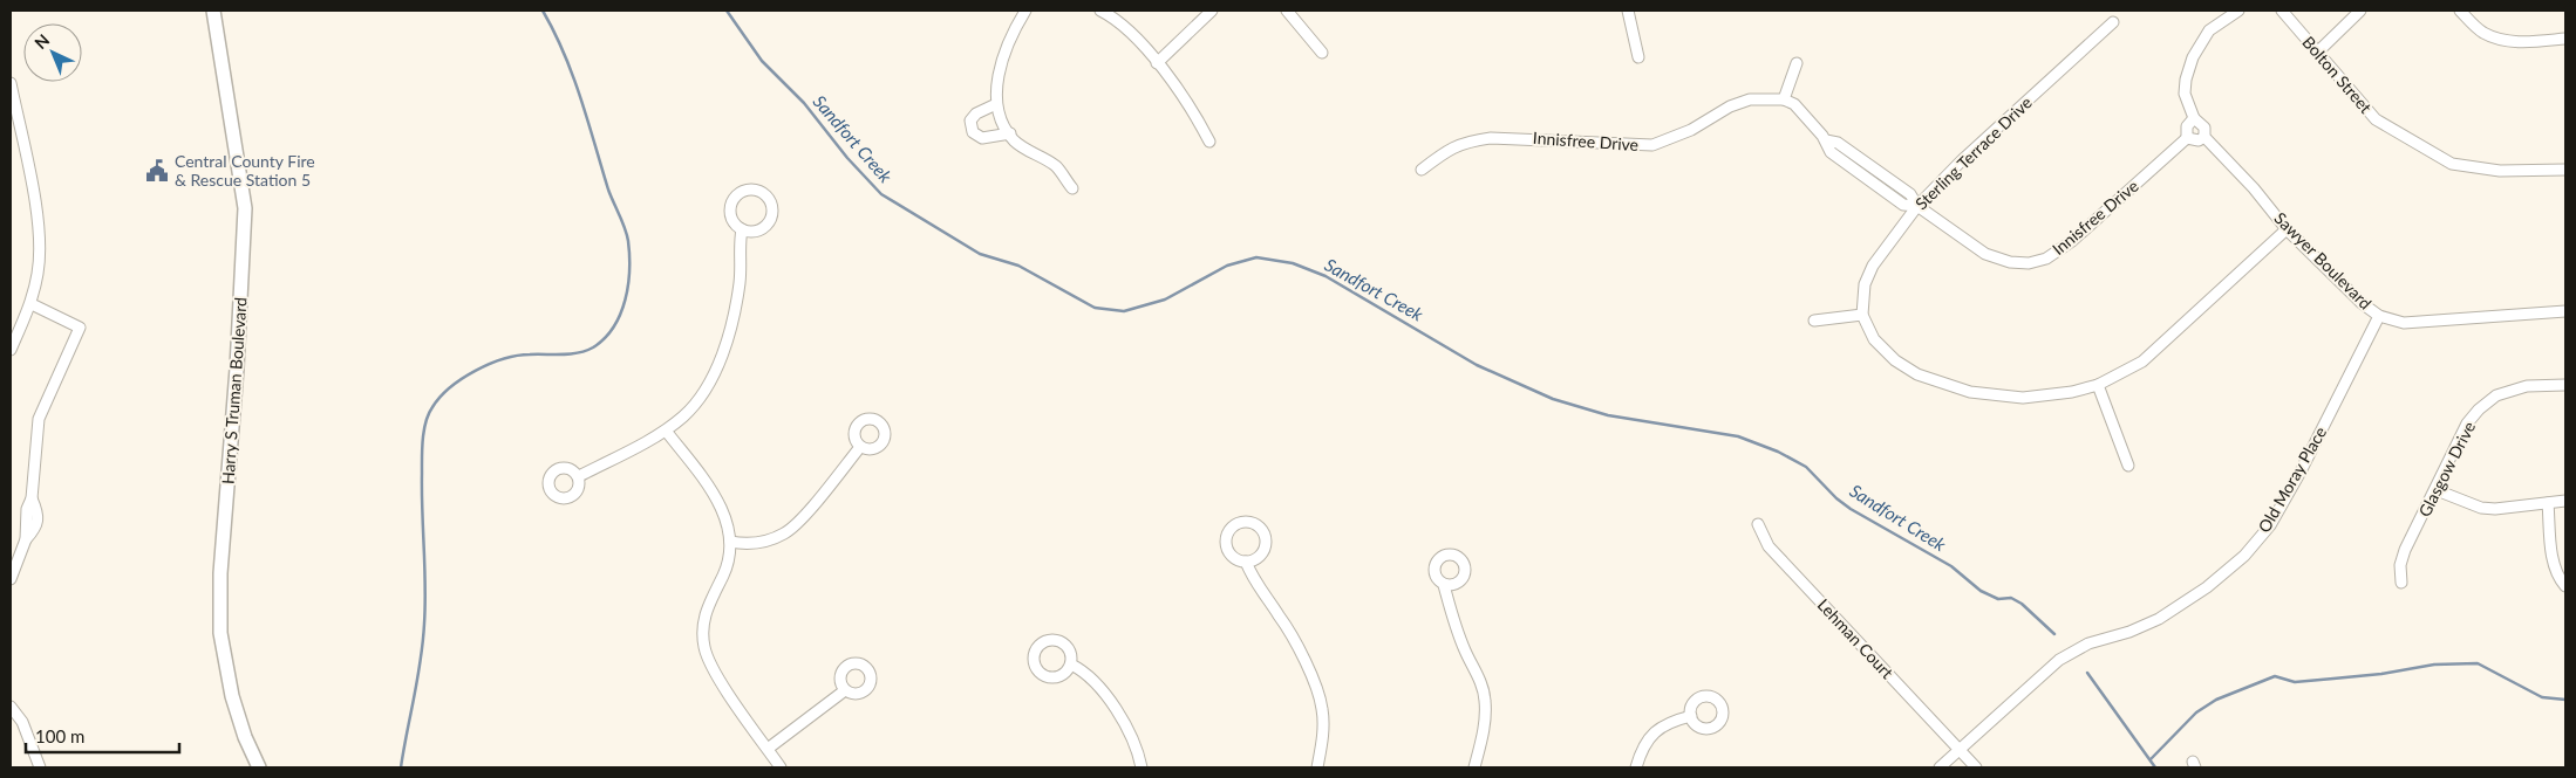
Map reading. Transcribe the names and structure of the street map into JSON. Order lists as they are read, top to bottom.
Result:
{
  "streets": {
    "main road": ["Harry S Truman Boulevard"],
    "street": [
      "Bolton Street",
      "Innisfree Drive",
      "Sterling Terrace Drive",
      "Sawyer Boulevard",
      "Glasgow Drive",
      "Old Moray Place",
      "Lehman Court"
    ]
  },
  "crossings": [
    ["Innisfree Drive", "Sterling Terrace Drive"],
    ["Innisfree Drive", "Sawyer Boulevard"],
    ["Sawyer Boulevard", "Old Moray Place"],
    ["Old Moray Place", "Lehman Court"]
  ],
  "water": ["Sandfort Creek"],
  "places": {
    "public building": ["Central County Fire & Rescue Station 5"]
  },
  "scale_bar": "100 m",
  "north": "top left"
}
